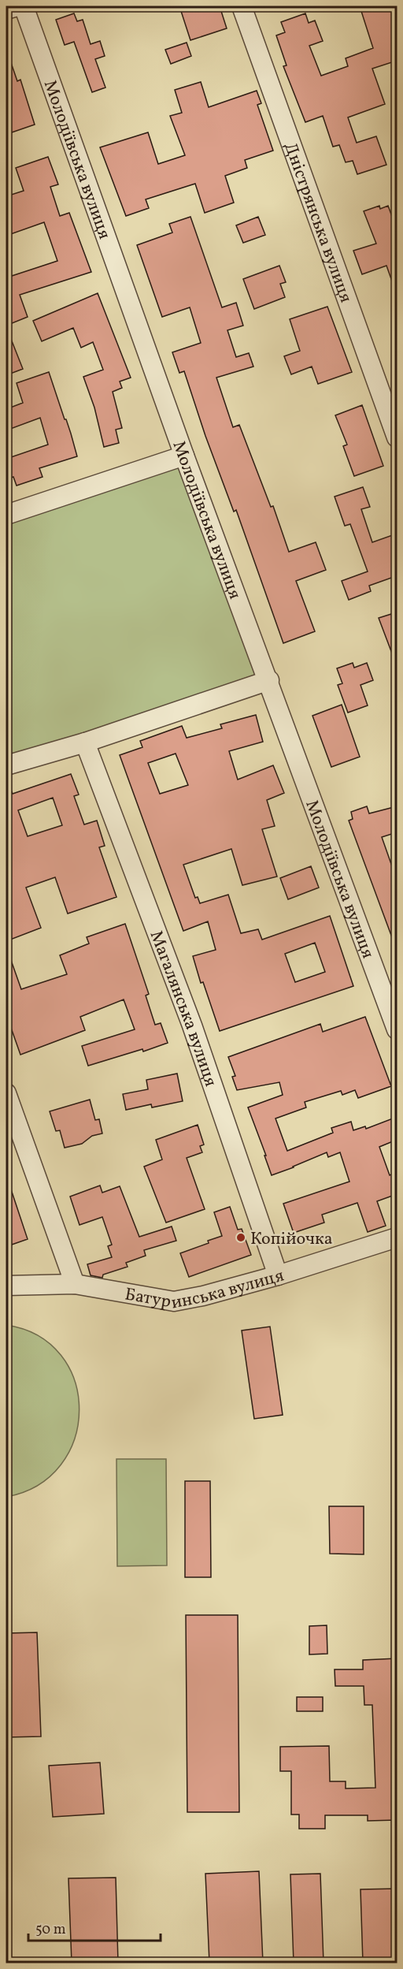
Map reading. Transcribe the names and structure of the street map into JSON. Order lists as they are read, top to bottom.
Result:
{
  "streets": {
    "street": [
      "Молодіївська вулиця",
      "Дністрянська вулиця",
      "Магалянська вулиця",
      "Батуринська вулиця"
    ]
  },
  "crossings": [
    ["Магалянська вулиця", "Батуринська вулиця"]
  ],
  "places": ["Копійочка"],
  "scale_bar": "50 m"
}
